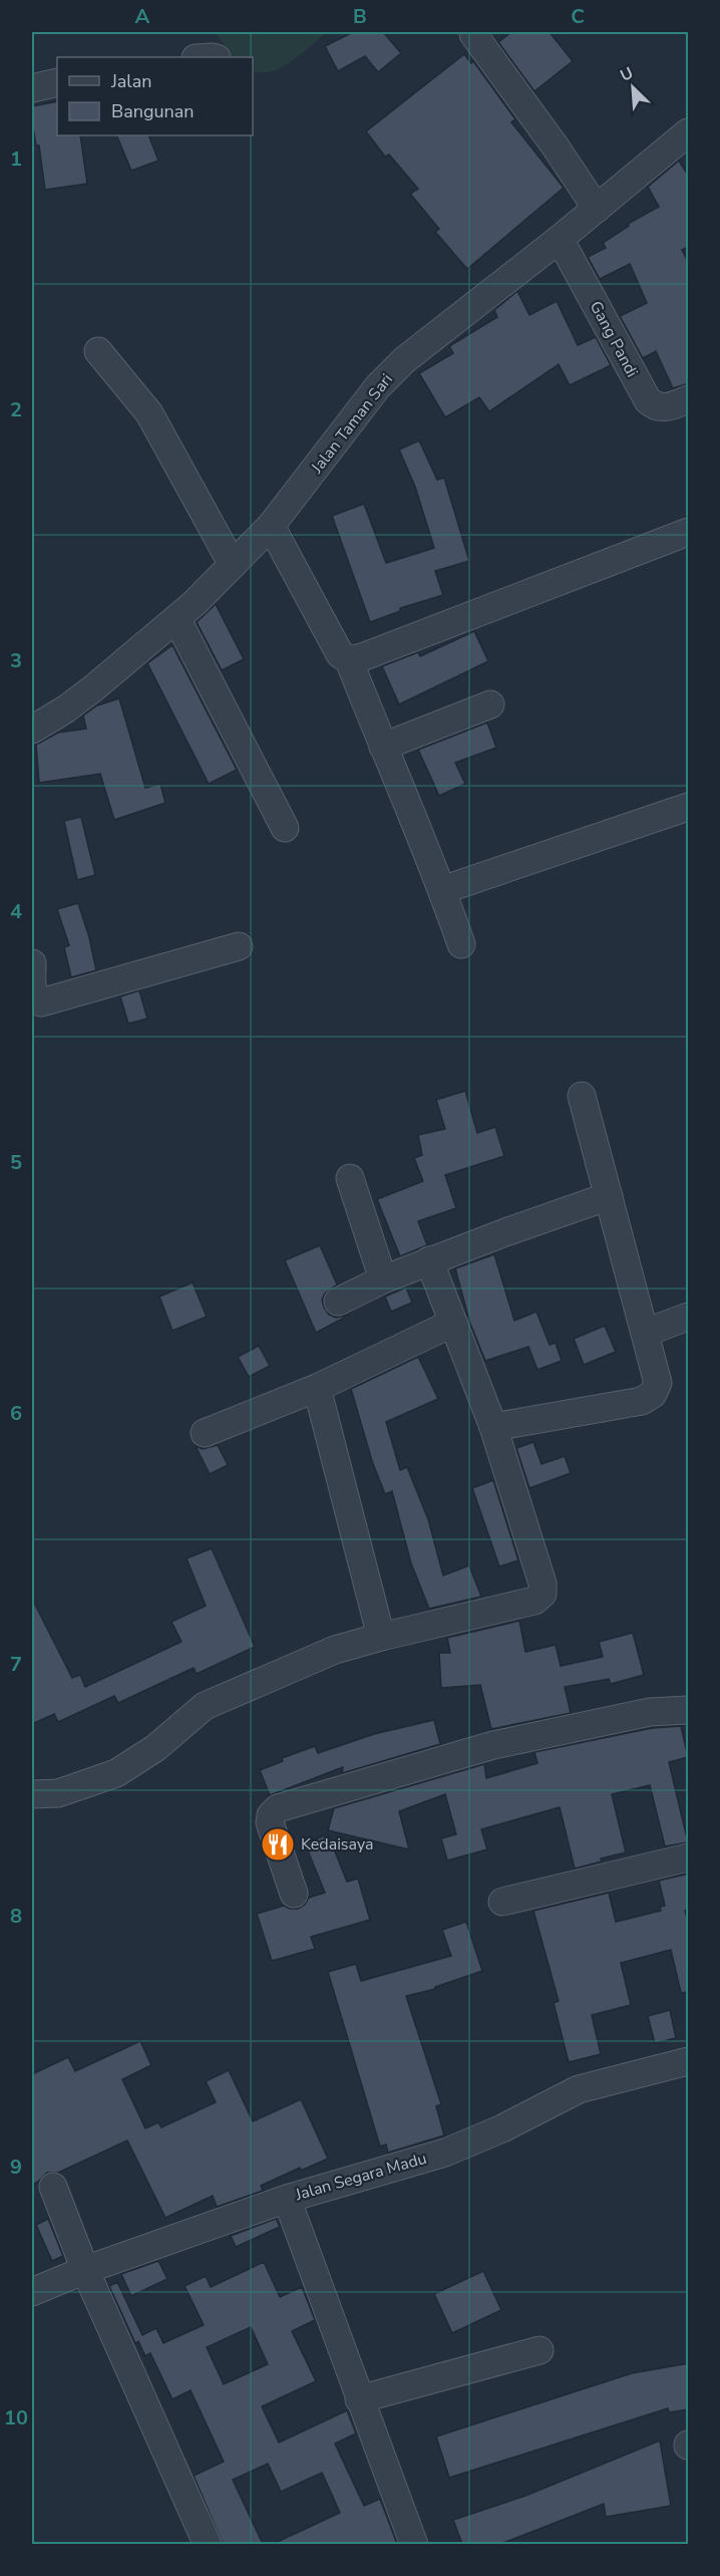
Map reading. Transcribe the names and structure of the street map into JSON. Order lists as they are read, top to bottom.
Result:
{
  "streets": {
    "street": ["Gang Pandi", "Jalan Taman Sari", "Jalan Segara Madu"]
  },
  "crossings": [
    ["Gang Pandi", "Jalan Taman Sari"]
  ],
  "places": {
    "restaurant": ["Kedaisaya"]
  },
  "legend": ["Jalan", "Bangunan"],
  "north": "top left",
  "grid": {
    "columns": ["A", "B", "C"],
    "rows": [
      "1",
      "2",
      "3",
      "4",
      "5",
      "6",
      "7",
      "8",
      "9",
      "10"
    ]
  }
}
